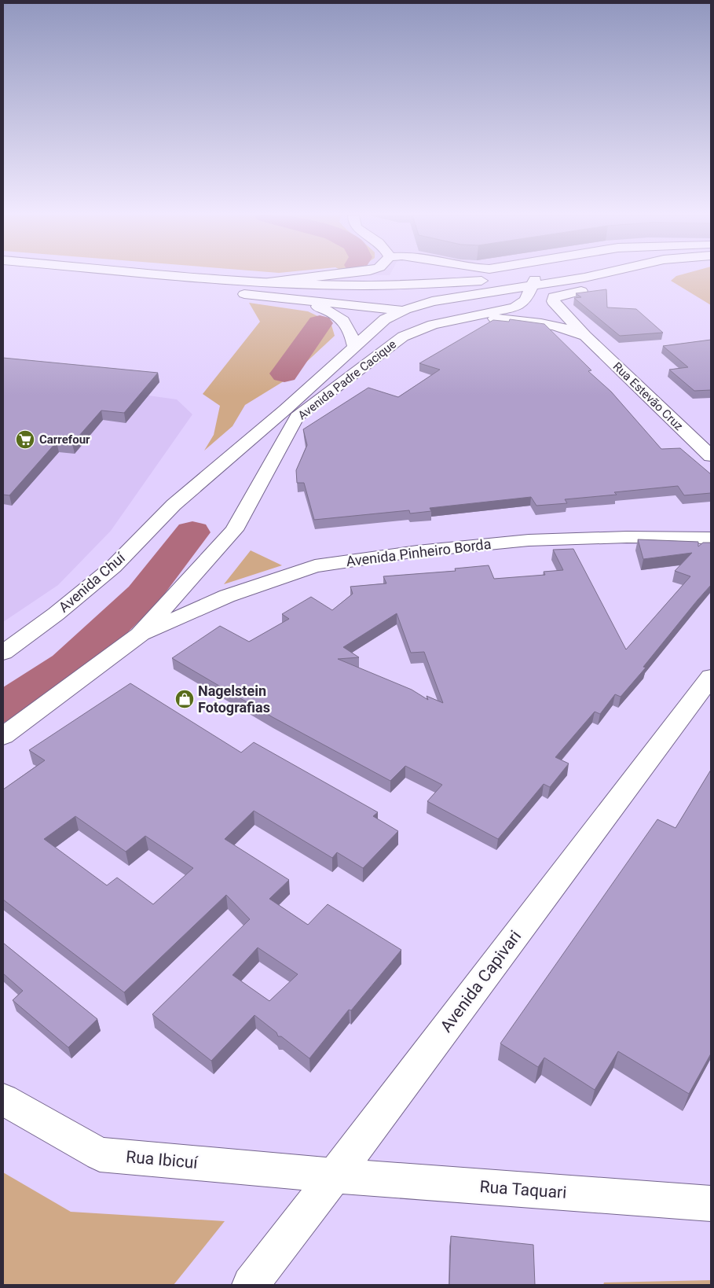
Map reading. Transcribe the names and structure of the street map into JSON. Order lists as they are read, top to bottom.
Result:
{
  "streets": {
    "main road": [
      "Avenida Padre Cacique",
      "Rua Estevão Cruz",
      "Avenida Pinheiro Borda",
      "Avenida Chuí",
      "Avenida Capivari",
      "Rua Ibicuí",
      "Rua Taquari"
    ]
  },
  "crossings": [
    ["Avenida Padre Cacique", "Avenida Pinheiro Borda"],
    ["Avenida Padre Cacique", "Avenida Chuí"],
    ["Avenida Capivari", "Rua Ibicuí"],
    ["Avenida Capivari", "Rua Taquari"],
    ["Rua Ibicuí", "Rua Taquari"]
  ],
  "places": {
    "supermarket": ["Carrefour"],
    "shop": ["Nagelstein Fotografias"]
  }
}
